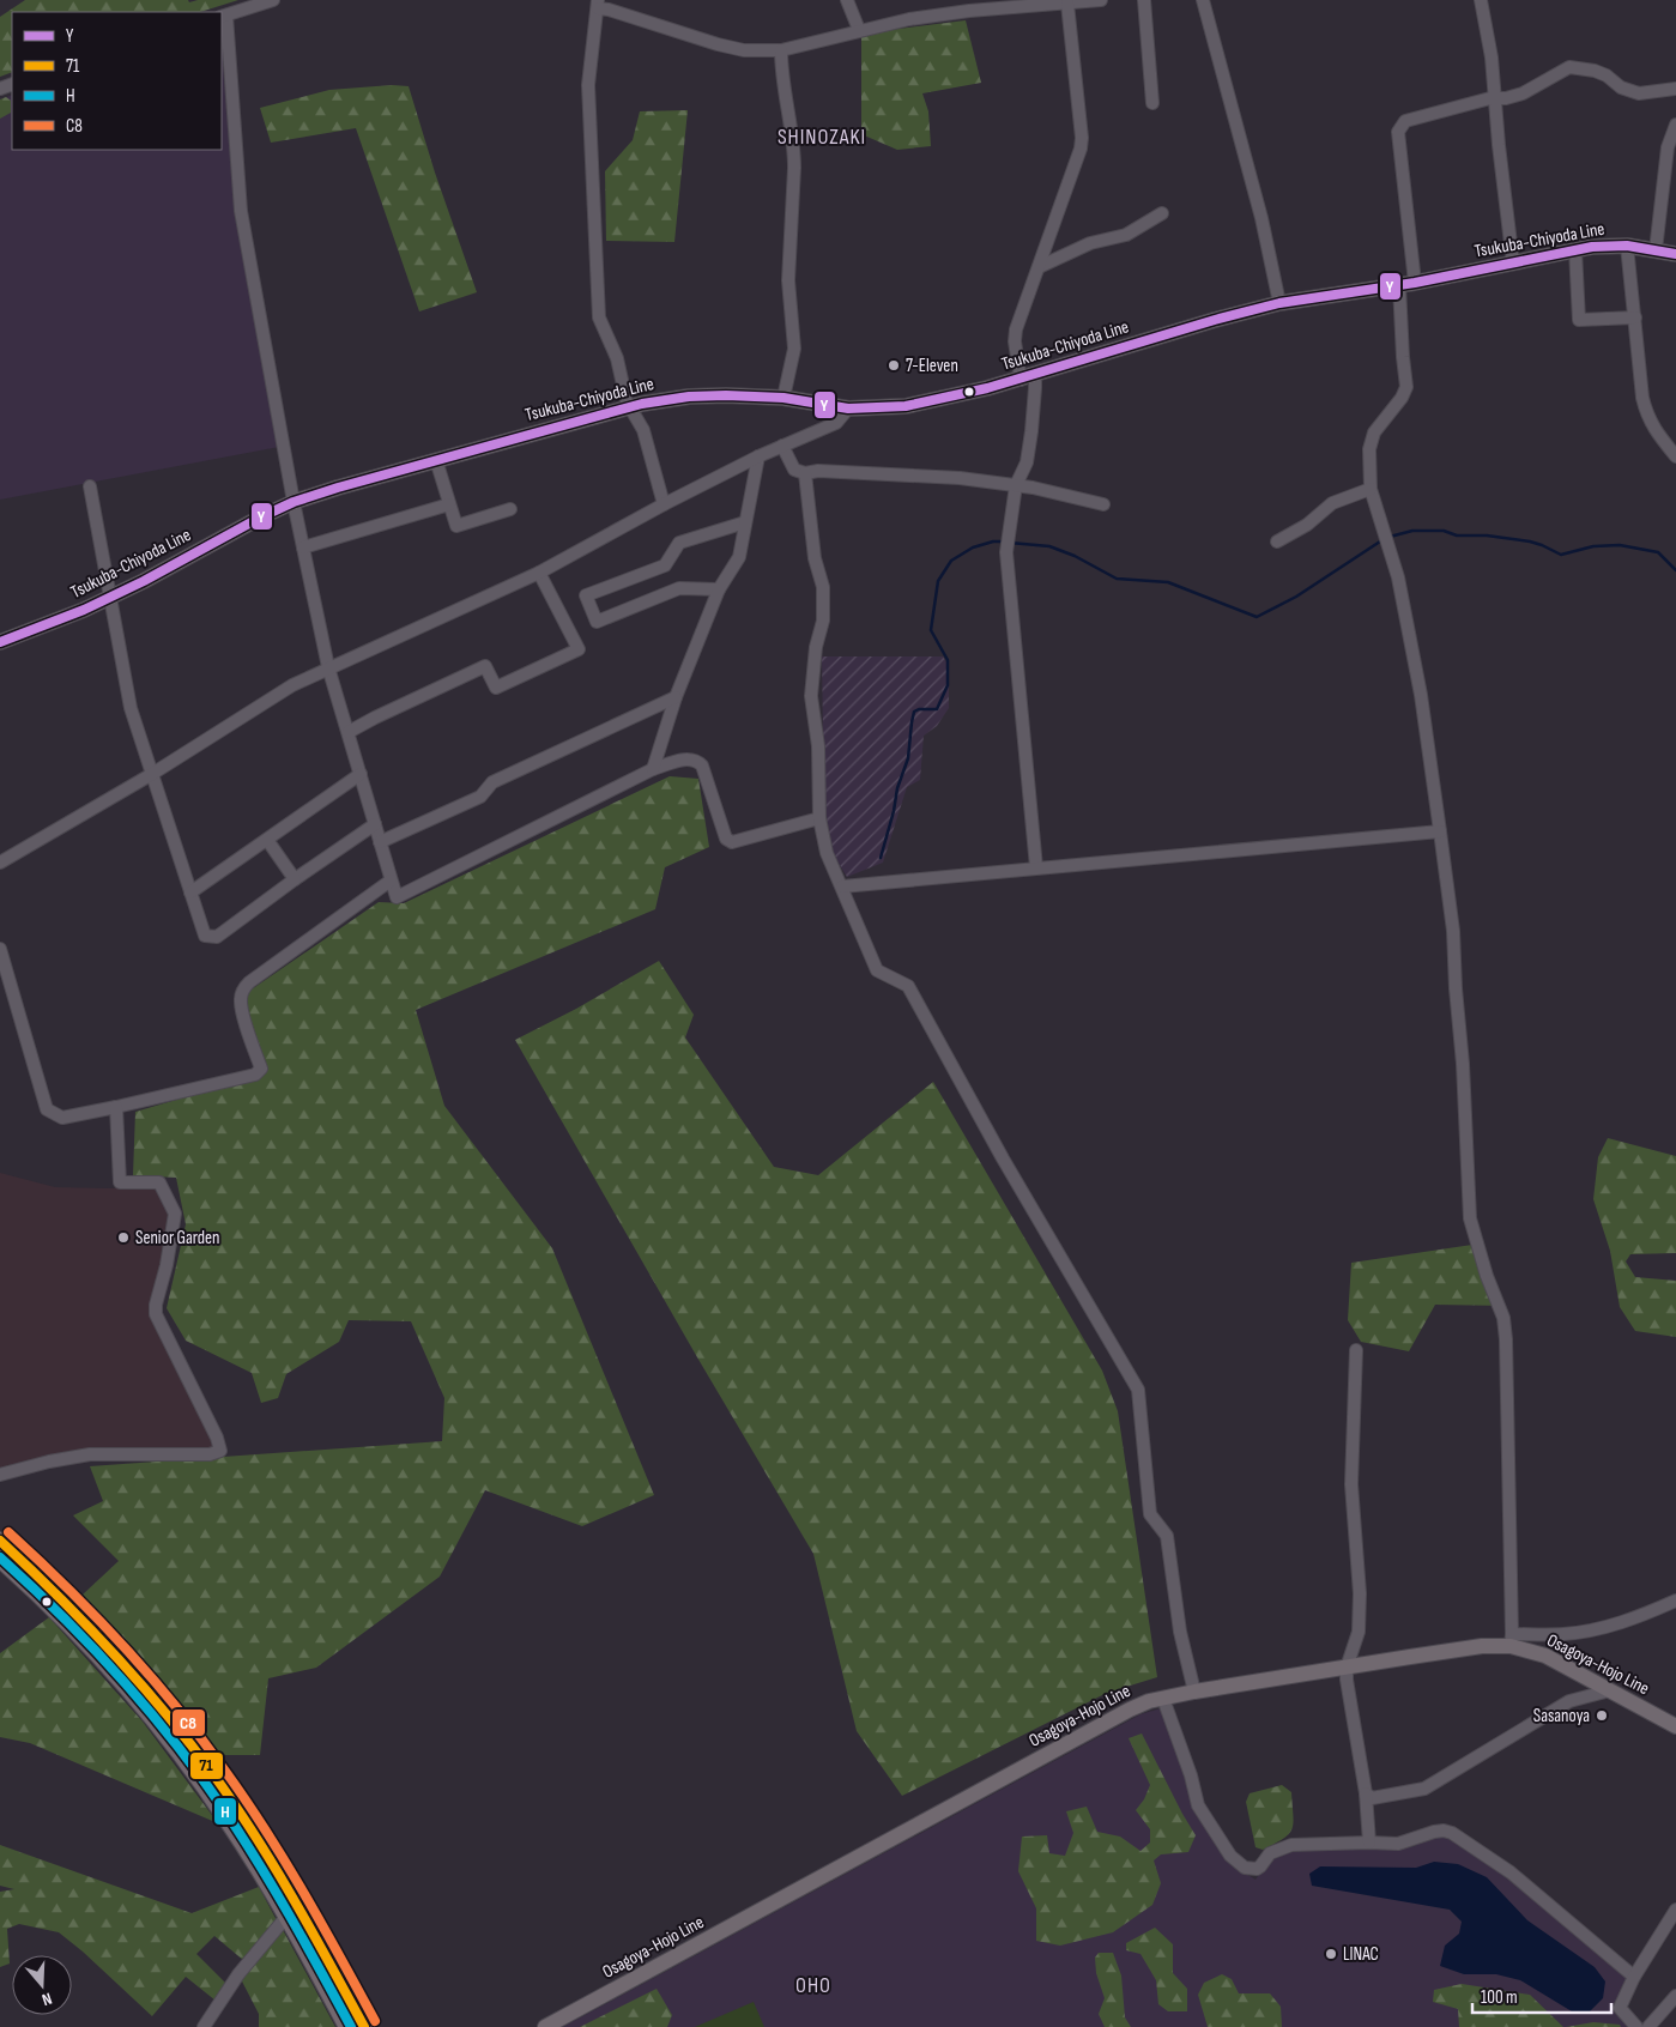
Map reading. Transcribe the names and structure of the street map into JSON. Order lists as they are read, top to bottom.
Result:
{
  "streets": {
    "main road": ["Tsukuba-Chiyoda Line", "Osagoya-Hojo Line"]
  },
  "districts": ["SHINOZAKI", "OHO"],
  "places": [
    "7-Eleven",
    "Senior Garden",
    "Sasanoya",
    "LINAC"
  ],
  "lines": [
    "transit line Y",
    "transit line C8",
    "transit line 71",
    "transit line H"
  ],
  "legend": [
    "Y",
    "71",
    "H",
    "C8"
  ],
  "scale_bar": "100 m",
  "north": "bottom"
}
